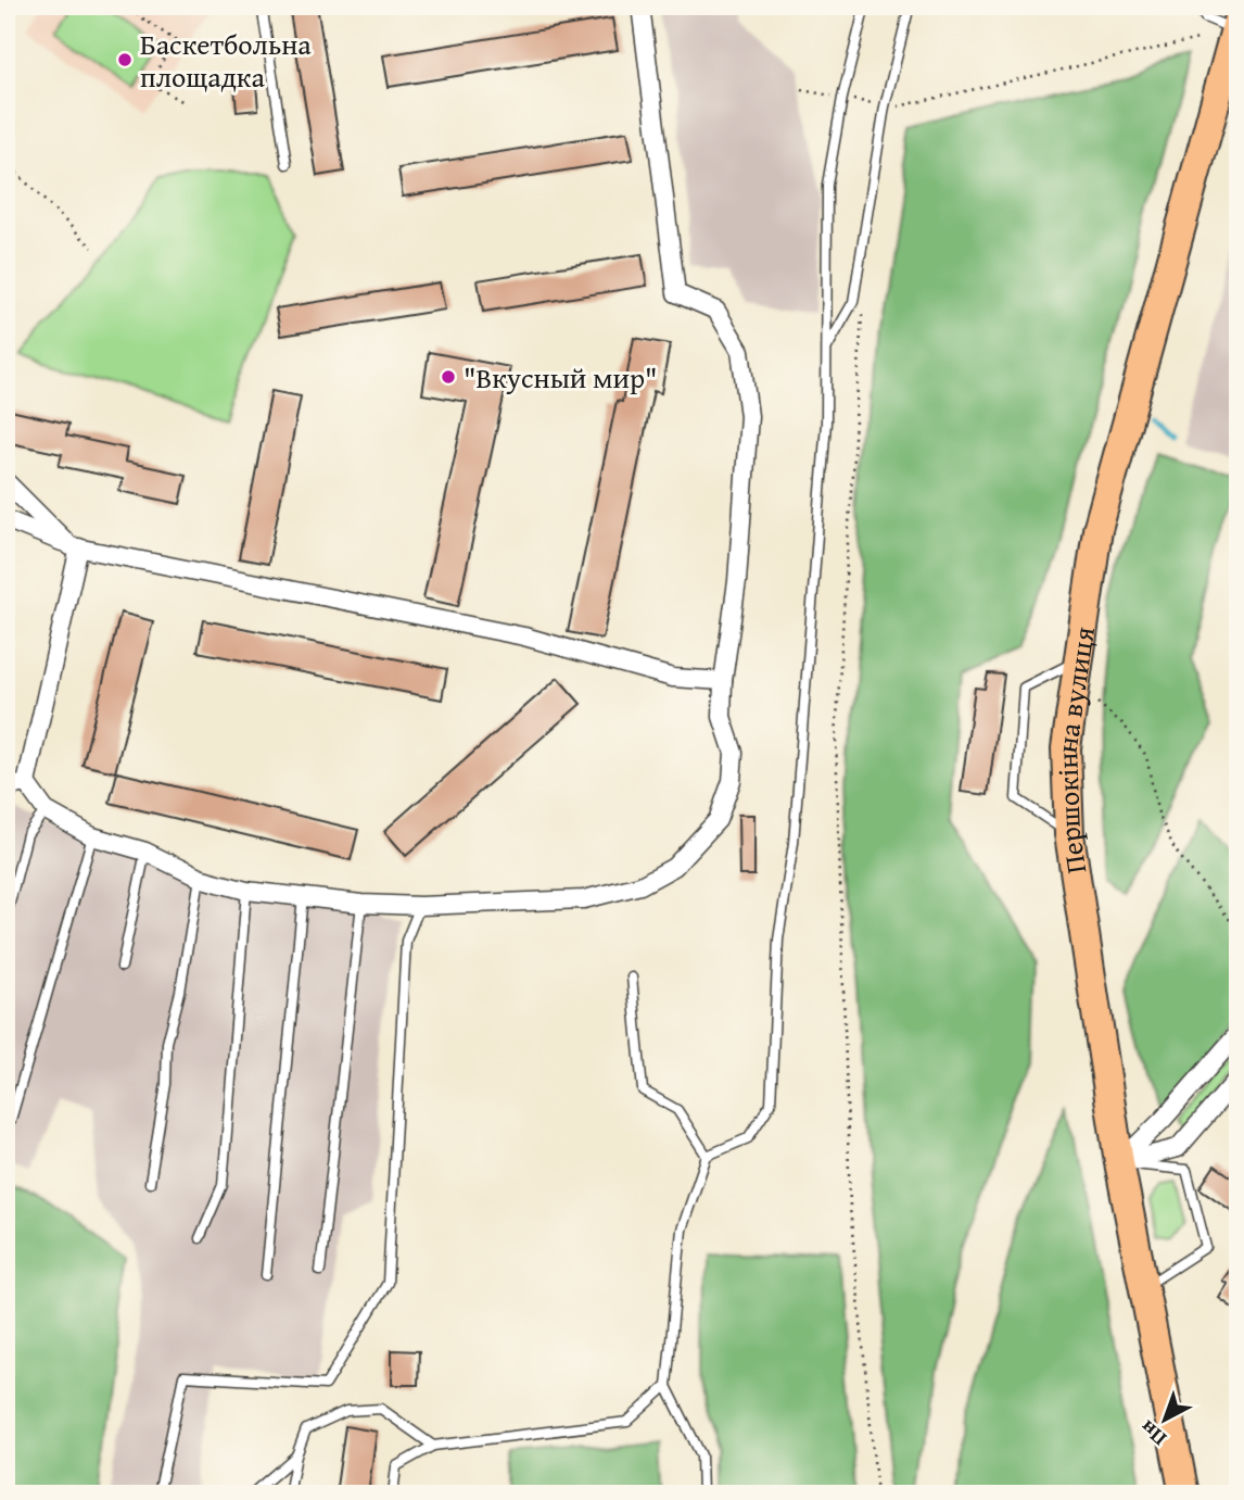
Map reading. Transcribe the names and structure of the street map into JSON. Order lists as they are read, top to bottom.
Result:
{
  "streets": {
    "highway": ["Першокінна вулиця"]
  },
  "places": ["Баскетбольна площадка", "\"Вкусный мир\""],
  "north": "bottom left"
}
